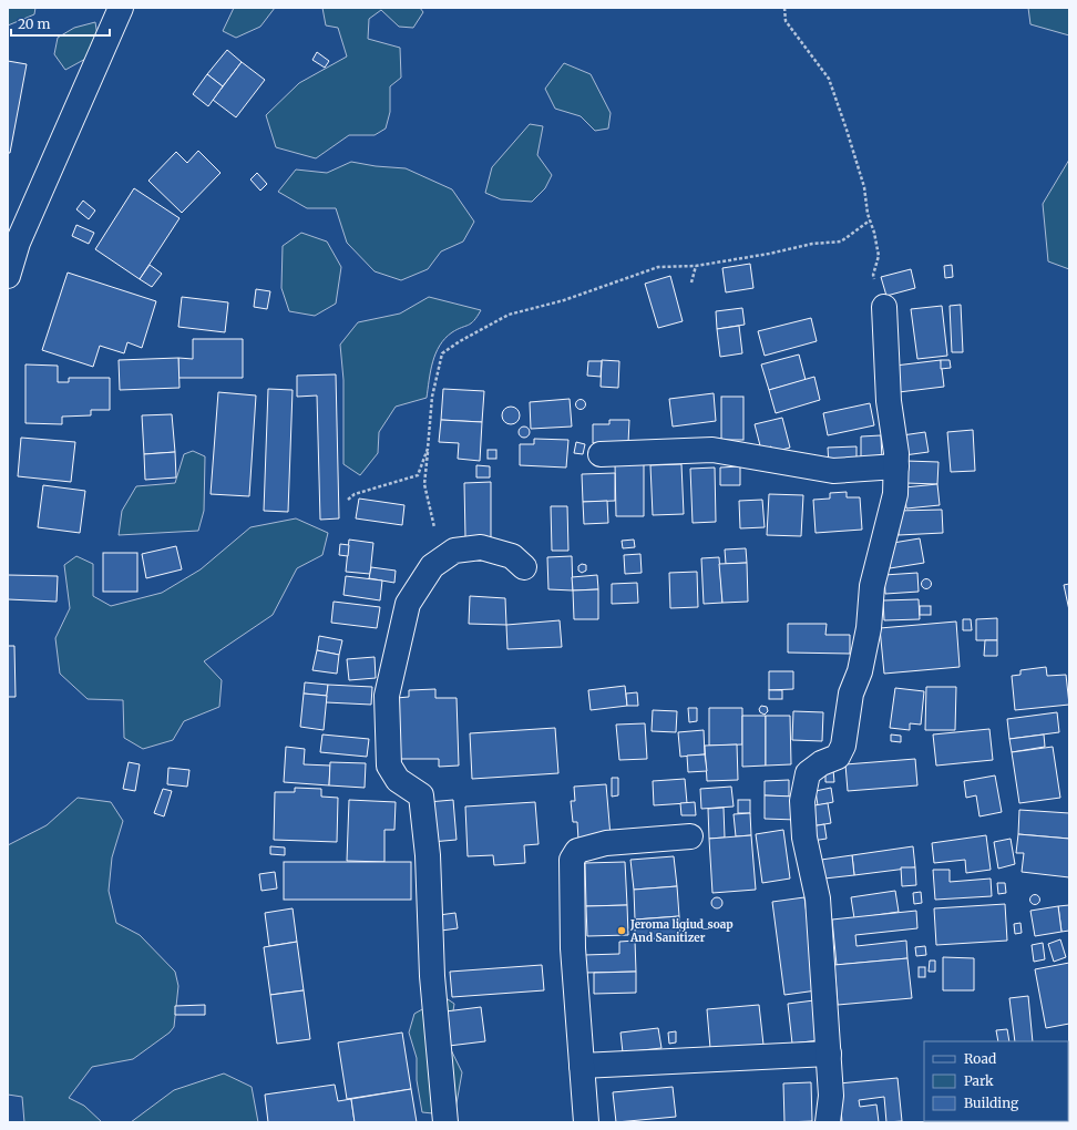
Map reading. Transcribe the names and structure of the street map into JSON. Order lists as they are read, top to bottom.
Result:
{
  "places": ["Jeroma liqiud_soap And Sanitizer"],
  "legend": ["Road", "Park", "Building"],
  "scale_bar": "20 m"
}
